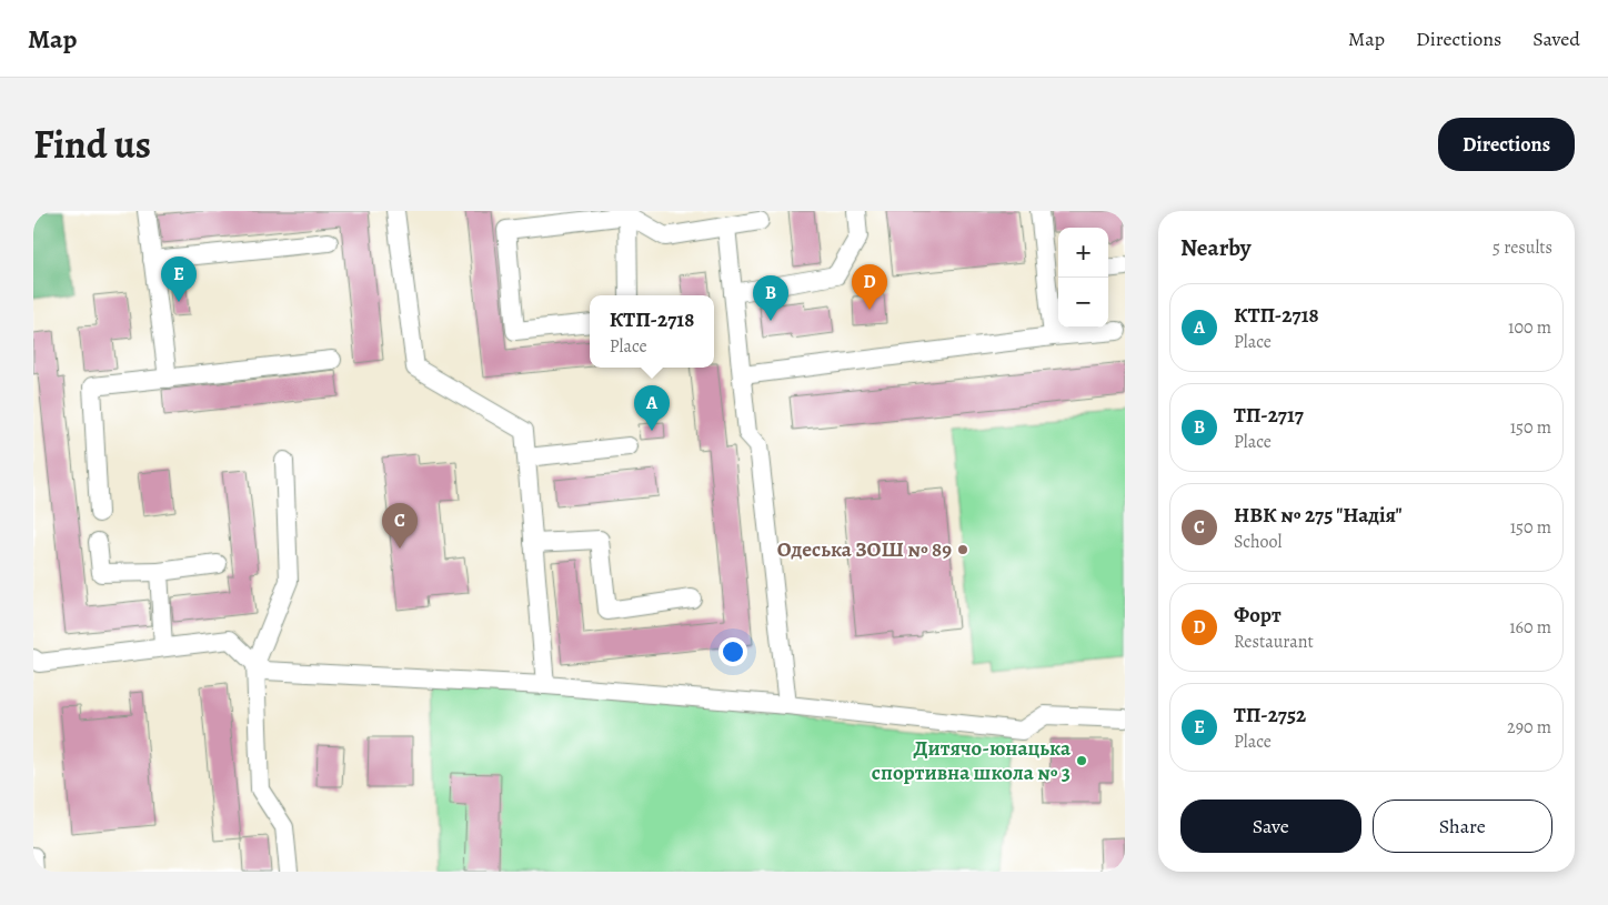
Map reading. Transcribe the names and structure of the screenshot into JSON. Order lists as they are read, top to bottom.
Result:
{
  "places": ["Одеська ЗОШ № 89", "Дитячо-юнацька спортивна школа № 3"],
  "page": {
    "header": "Map",
    "nav": ["Map", "Directions", "Saved"],
    "title": "Find us",
    "buttons": [
      "Directions",
      ["Save", "Share"]
    ],
    "heading": ["Nearby", "5 results"],
    "map_buttons": ["+", "−"],
    "pins": [
      "E",
      "D",
      "B",
      "A",
      "C"
    ],
    "list": [
      {
        "mark": "A",
        "name": "КТП-2718",
        "note": "Place",
        "value": "100 m"
      },
      {
        "mark": "B",
        "name": "ТП-2717",
        "note": "Place",
        "value": "150 m"
      },
      {
        "mark": "C",
        "name": "НВК № 275 \"Надія\"",
        "note": "School",
        "value": "150 m"
      },
      {
        "mark": "D",
        "name": "Форт",
        "note": "Restaurant",
        "value": "160 m"
      },
      {
        "mark": "E",
        "name": "ТП-2752",
        "note": "Place",
        "value": "290 m"
      }
    ],
    "popup": ["КТП-2718", "Place"]
  }
}
